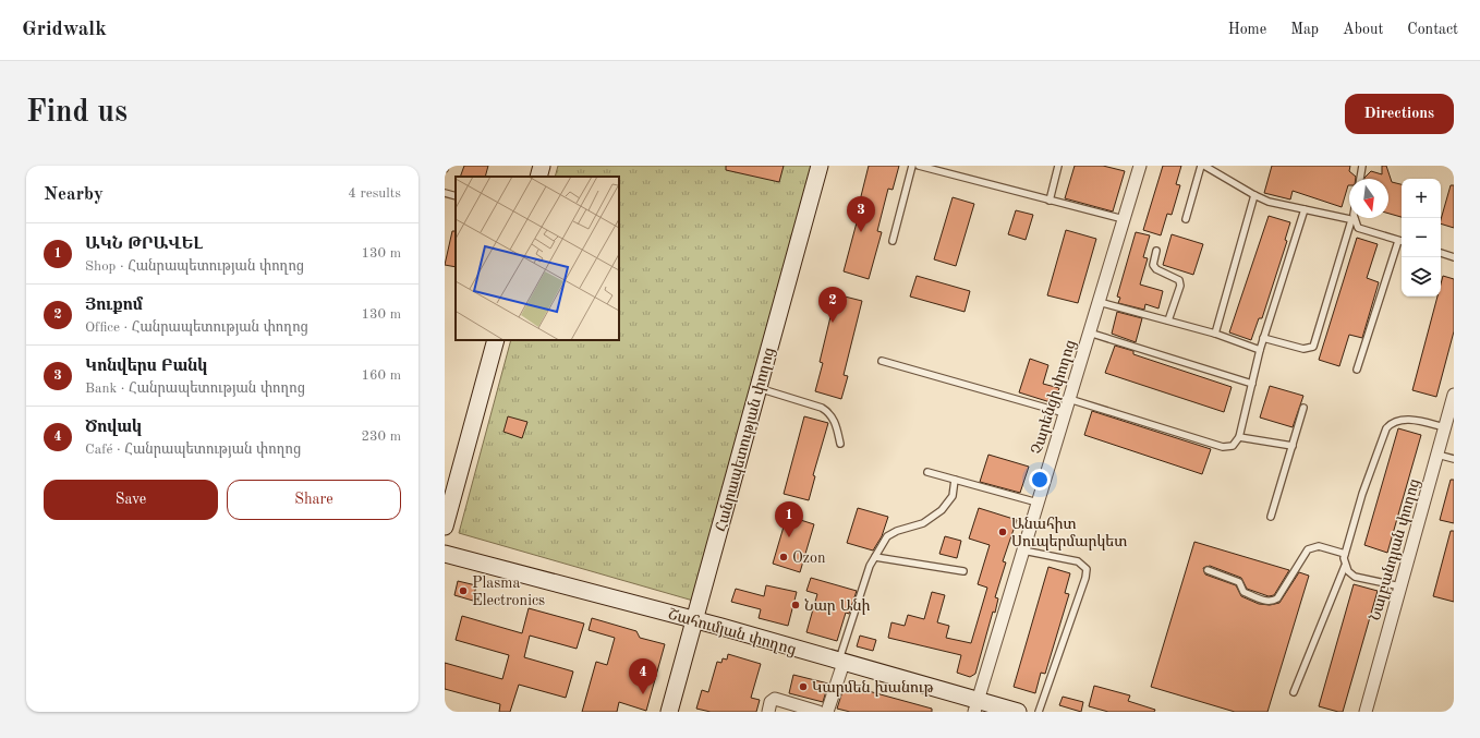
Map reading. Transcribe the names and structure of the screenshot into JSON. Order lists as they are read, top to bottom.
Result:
{
  "streets": {
    "street": [
      "Չարենցի փողոց",
      "Հանրապետության փողոց",
      "Նալբանդյան փողոց",
      "Շահումյան փողոց"
    ]
  },
  "crossings": [
    ["Չարենցի փողոց", "Շահումյան փողոց"],
    ["Հանրապետության փողոց", "Շահումյան փողոց"]
  ],
  "places": [
    "Անահիտ Սուպերմարկետ",
    "Ozon",
    "Plasma Electronics",
    "Նար Անի",
    "Կարմեն խանութ"
  ],
  "north": "bottom",
  "page": {
    "header": "Gridwalk",
    "nav": [
      "Home",
      "Map",
      "About",
      "Contact"
    ],
    "buttons": [
      "Directions",
      ["Save", "Share"]
    ],
    "title": "Find us",
    "heading": ["Nearby", "4 results"],
    "map_buttons": ["+", "−"],
    "pins": [
      "3",
      "2",
      "1",
      "4"
    ],
    "list": [
      {
        "mark": "1",
        "name": "ԱԿՆ ԹՐԱՎԵԼ",
        "note": "Shop · Հանրապետության փողոց",
        "value": "130 m"
      },
      {
        "mark": "2",
        "name": "Յուքոմ",
        "note": "Office · Հանրապետության փողոց",
        "value": "130 m"
      },
      {
        "mark": "3",
        "name": "Կոնվերս Բանկ",
        "note": "Bank · Հանրապետության փողոց",
        "value": "160 m"
      },
      {
        "mark": "4",
        "name": "Ծովակ",
        "note": "Café · Հանրապետության փողոց",
        "value": "230 m"
      }
    ]
  }
}
